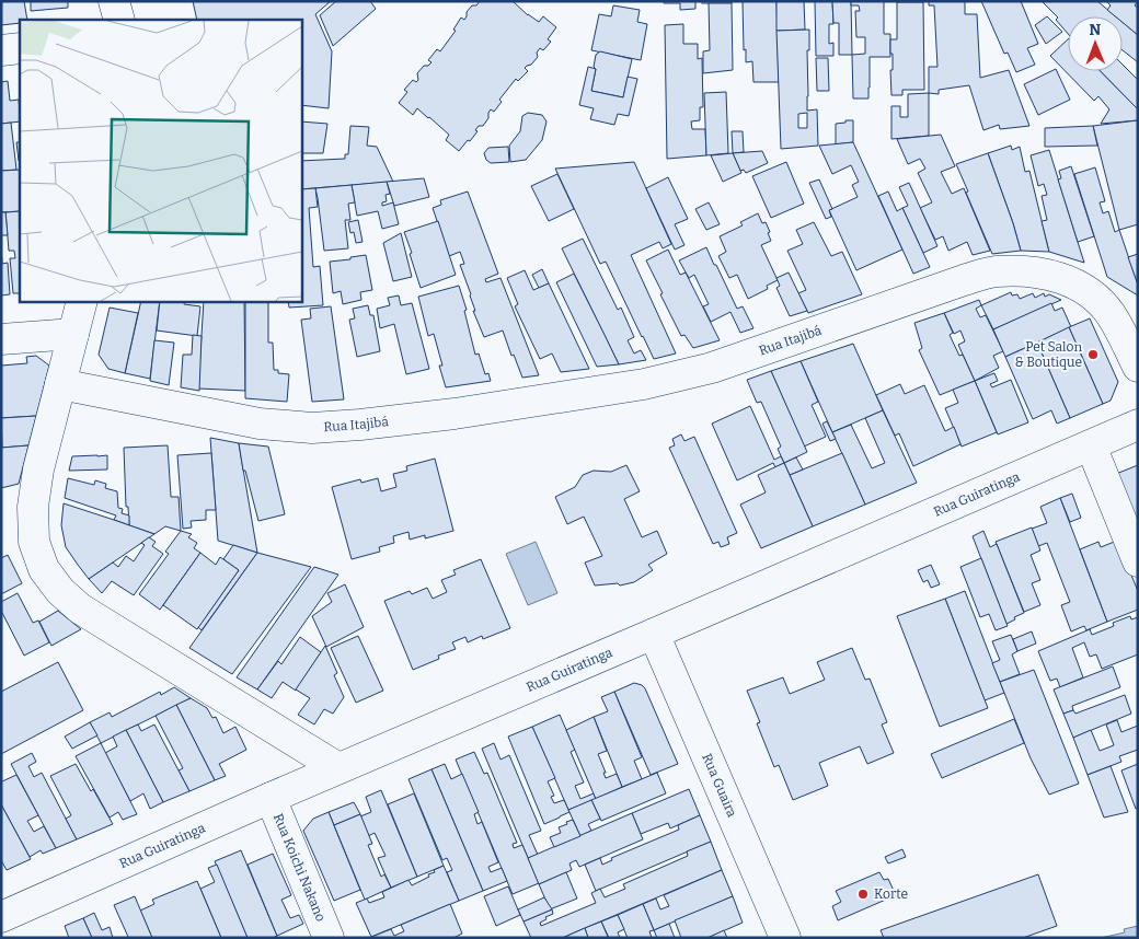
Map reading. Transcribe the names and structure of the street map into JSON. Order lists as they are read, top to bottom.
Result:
{
  "streets": {
    "street": [
      "Rua Itajibá",
      "Rua Guiratinga",
      "Rua Guaira",
      "Rua Koichi Nakano"
    ]
  },
  "crossings": [
    ["Rua Guiratinga", "Rua Guaira"],
    ["Rua Guiratinga", "Rua Koichi Nakano"]
  ],
  "places": ["Pet Salon & Boutique", "Korte"],
  "north": "top"
}
